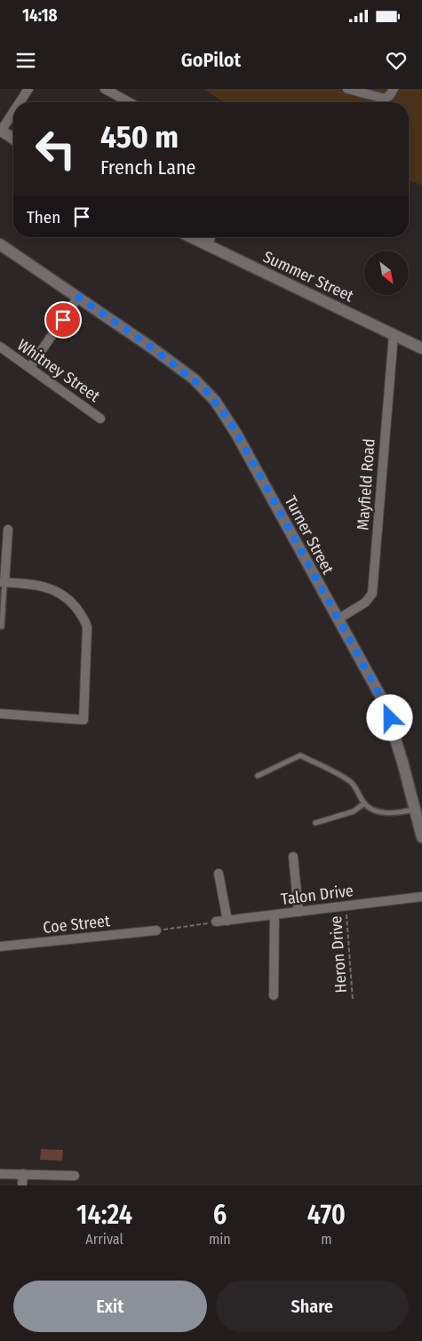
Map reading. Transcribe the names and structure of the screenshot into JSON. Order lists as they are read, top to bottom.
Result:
{
  "streets": {
    "main road": ["Summer Street", "Turner Street"],
    "street": [
      "Whitney Street",
      "Mayfield Road",
      "Talon Drive",
      "Coe Street"
    ],
    "path": ["Heron Drive"]
  },
  "crossings": [
    ["Summer Street", "Mayfield Road"],
    ["Mayfield Road", "Turner Street"],
    ["Talon Drive", "Heron Drive"]
  ],
  "north": "bottom right",
  "page": {
    "status": "14:18",
    "header": "GoPilot",
    "turn": ["450 m", "French Lane"],
    "then": "Then",
    "eta": [
      "14:24",
      "Arrival",
      "6",
      "min",
      "470",
      "m"
    ],
    "buttons": ["Exit", "Share"]
  }
}
